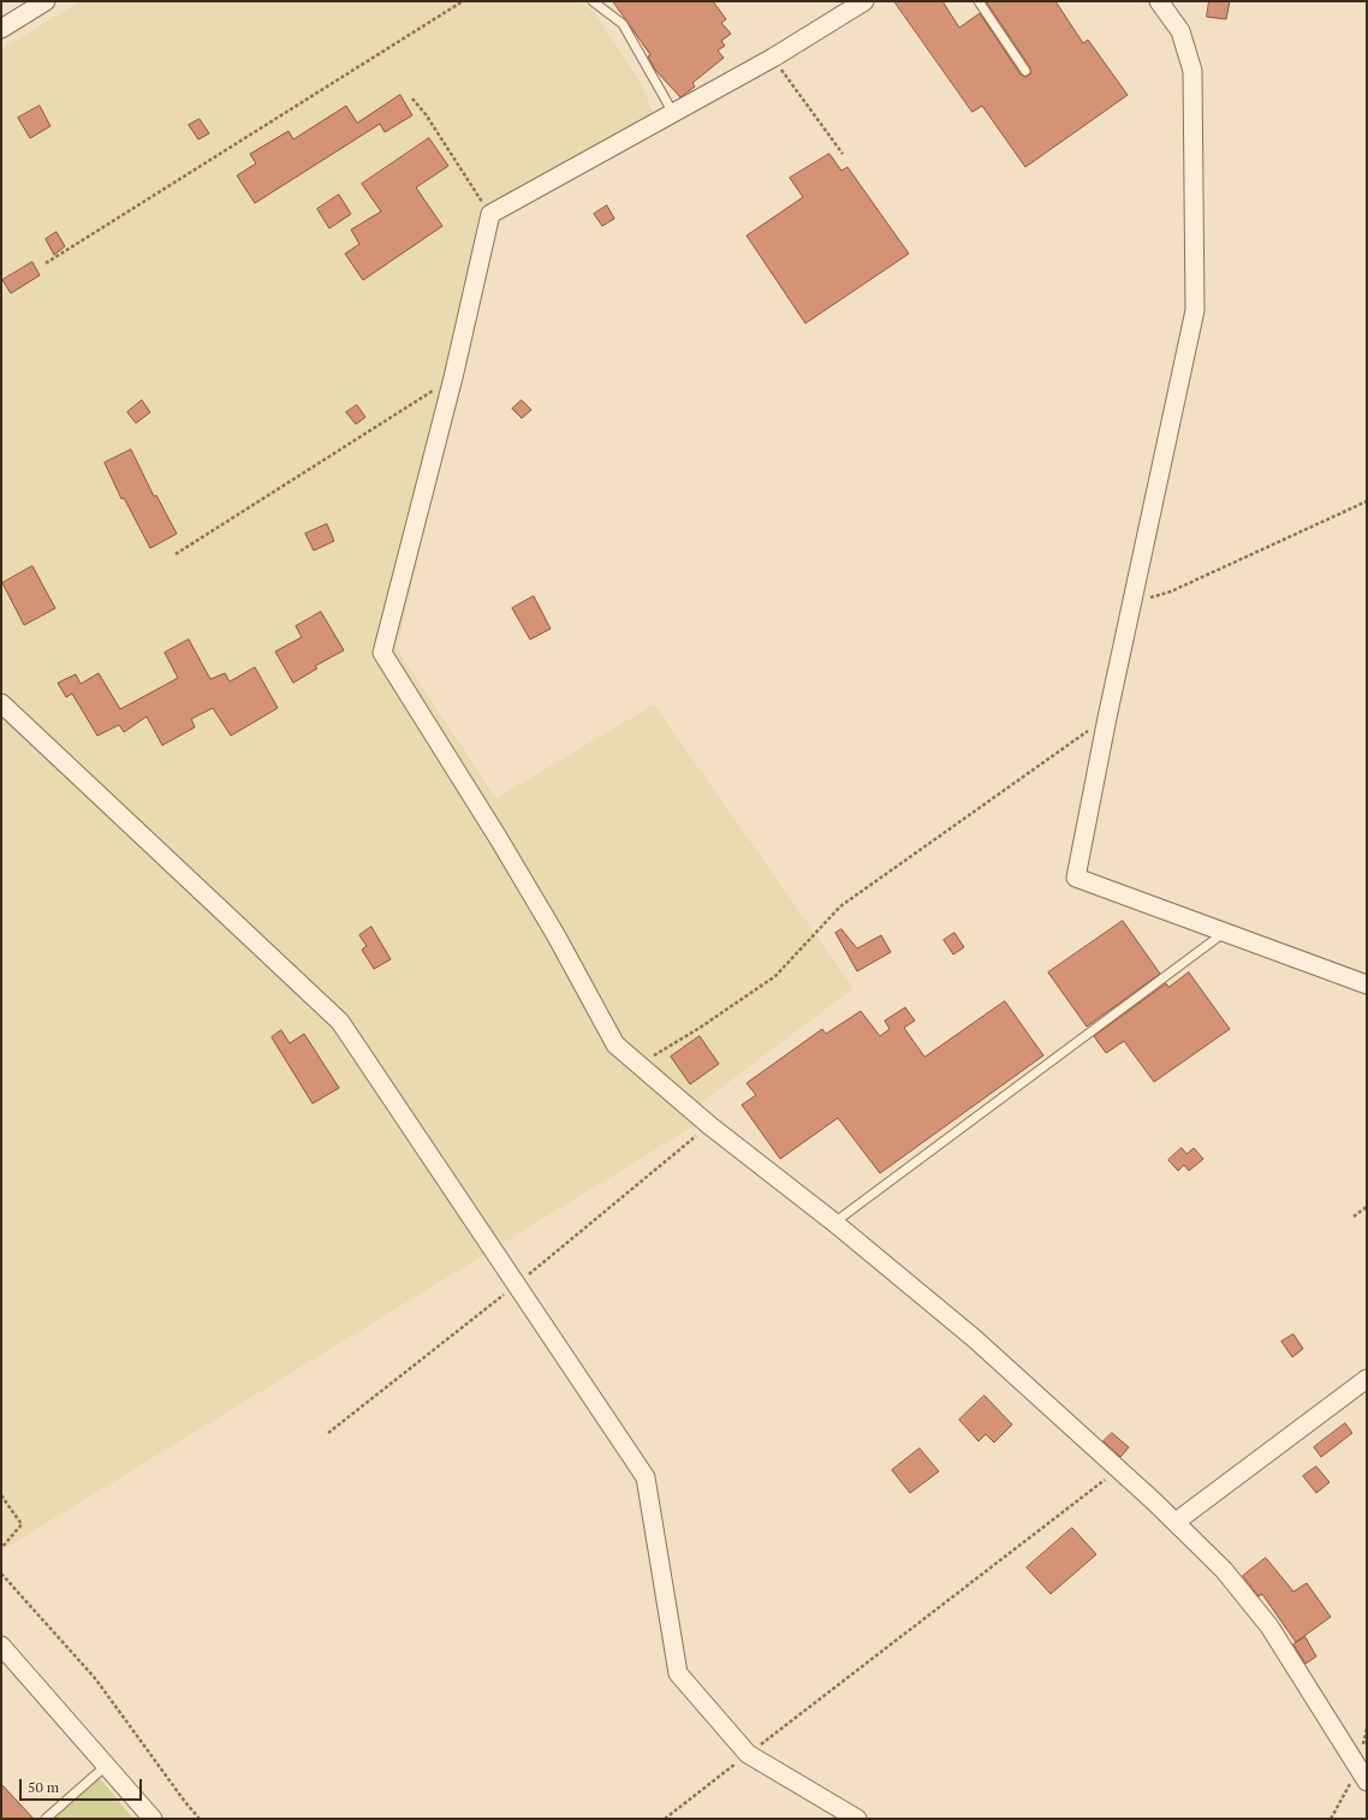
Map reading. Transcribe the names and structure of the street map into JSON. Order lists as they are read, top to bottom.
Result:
{
  "scale_bar": "50 m"
}
